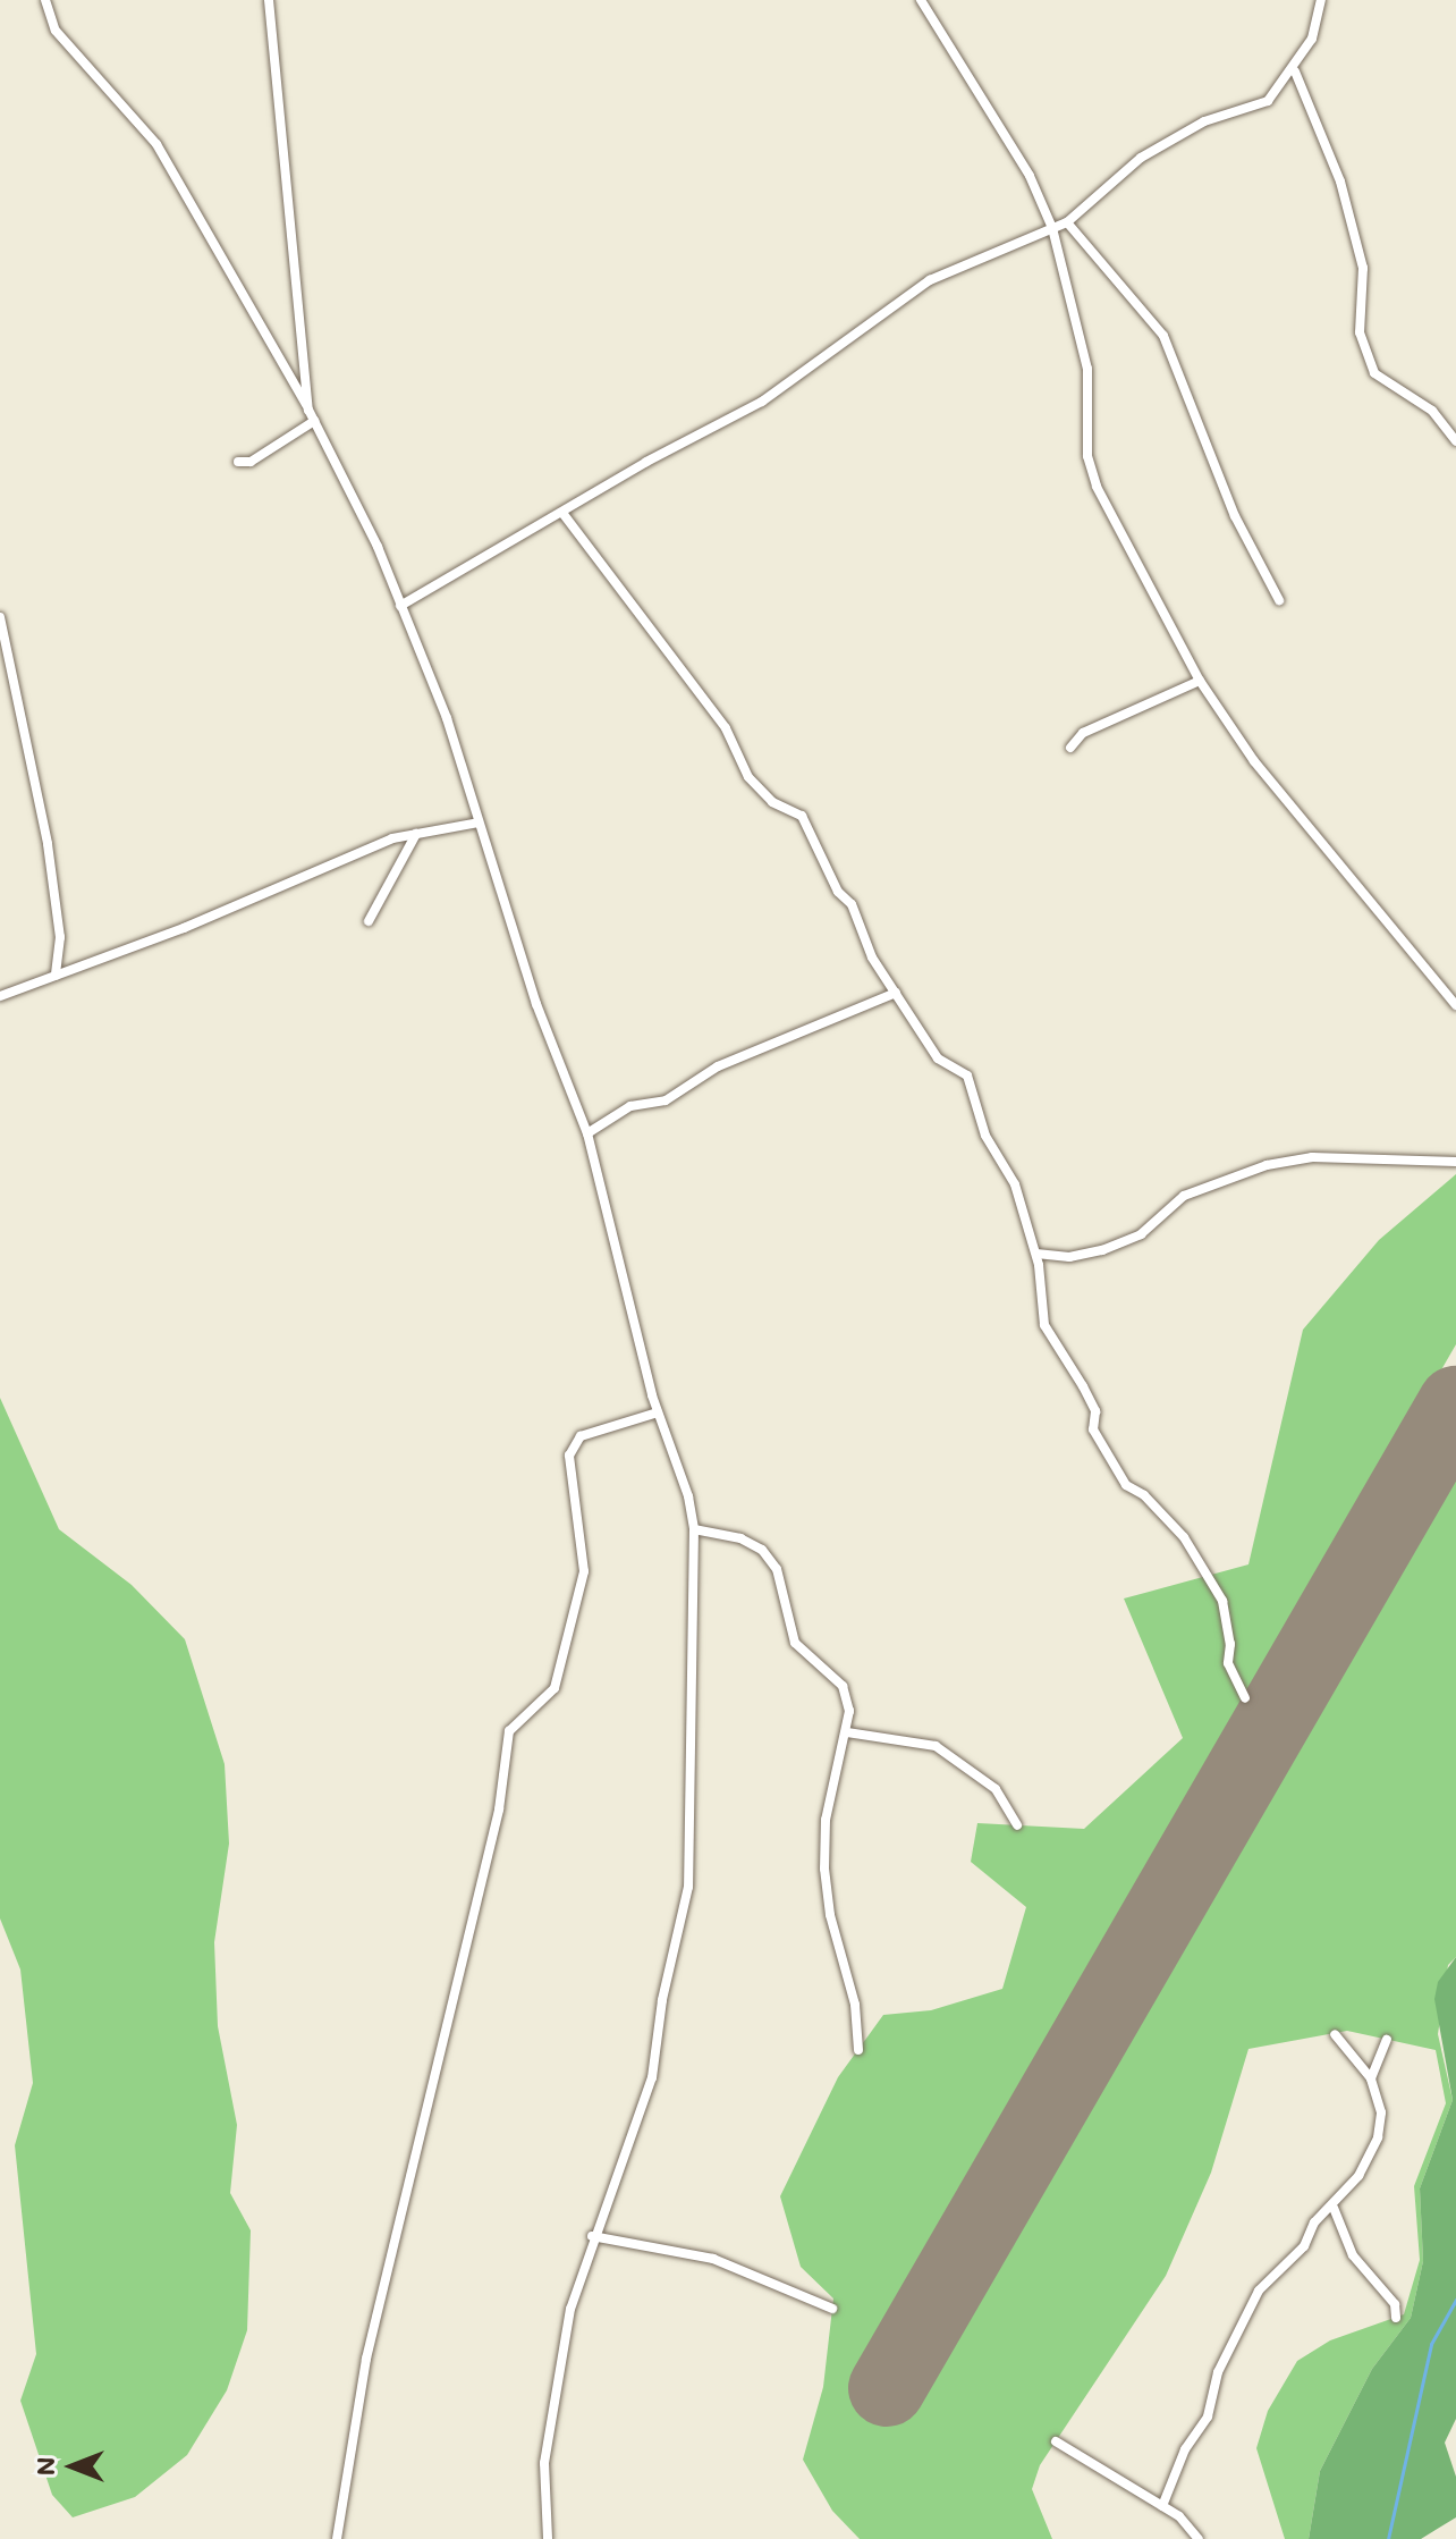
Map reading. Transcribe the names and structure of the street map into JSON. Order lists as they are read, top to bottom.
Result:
{
  "north": "left"
}
